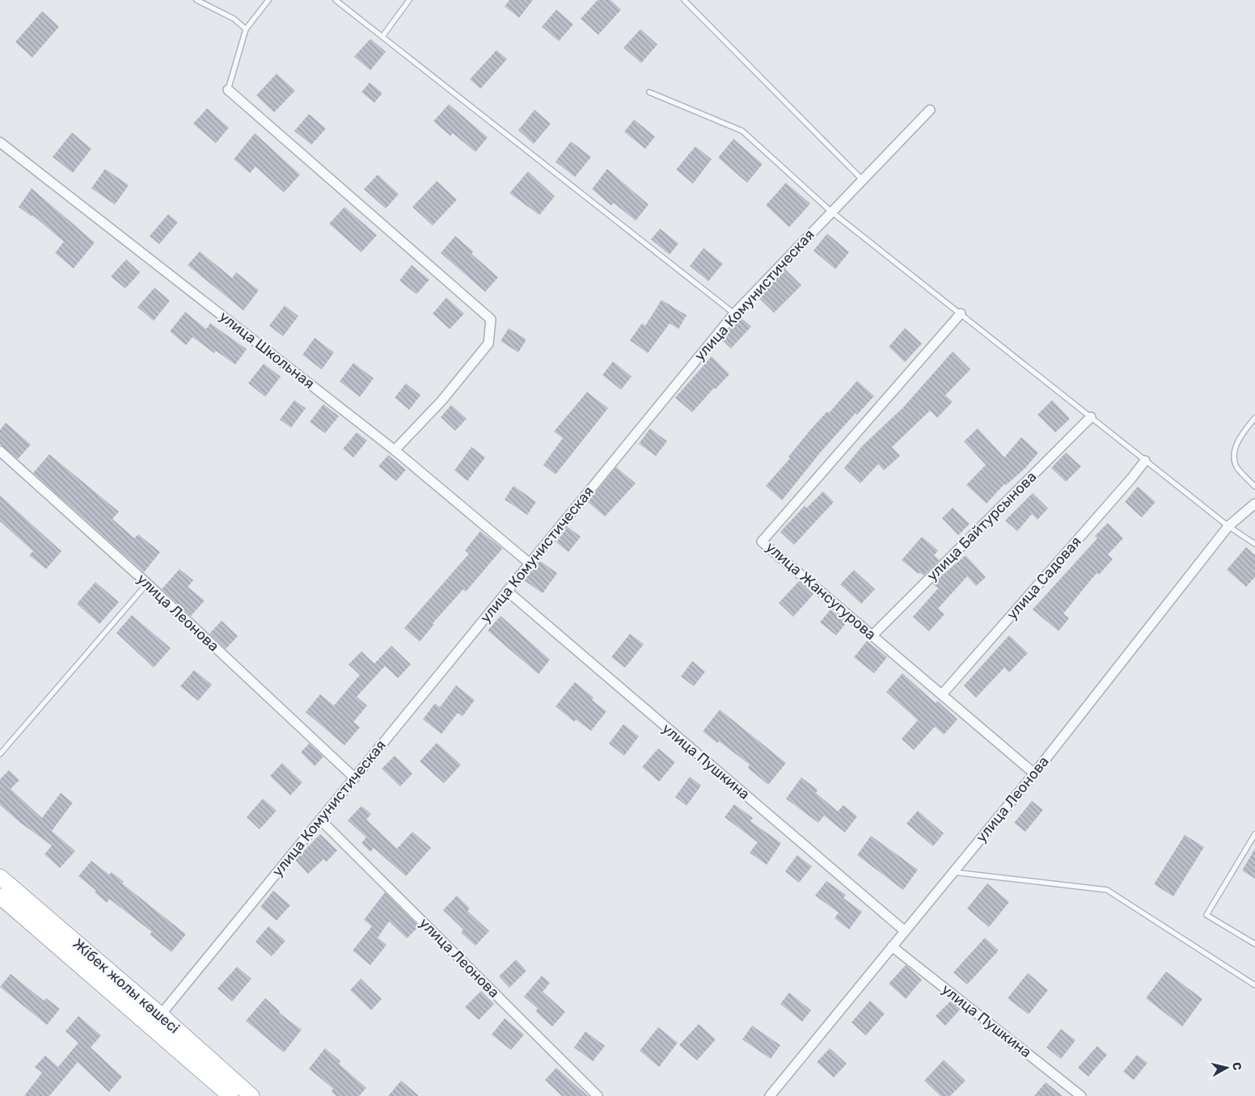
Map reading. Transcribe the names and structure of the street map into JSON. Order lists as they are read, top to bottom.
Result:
{
  "streets": {
    "main road": ["Жібек жолы көшесі"],
    "street": [
      "улица Комунистическая",
      "улица Школьная",
      "улица Байтурсынова",
      "улица Садовая",
      "улица Жансугурова",
      "улица Леонова",
      "улица Пушкина"
    ]
  },
  "crossings": [
    ["улица Комунистическая", "улица Школьная"],
    ["улица Комунистическая", "улица Леонова"],
    ["улица Комунистическая", "улица Пушкина"],
    ["улица Комунистическая", "Жібек жолы көшесі"],
    ["улица Байтурсынова", "улица Жансугурова"],
    ["улица Садовая", "улица Жансугурова"],
    ["улица Жансугурова", "улица Леонова"],
    ["улица Леонова", "улица Пушкина"]
  ],
  "north": "right"
}
